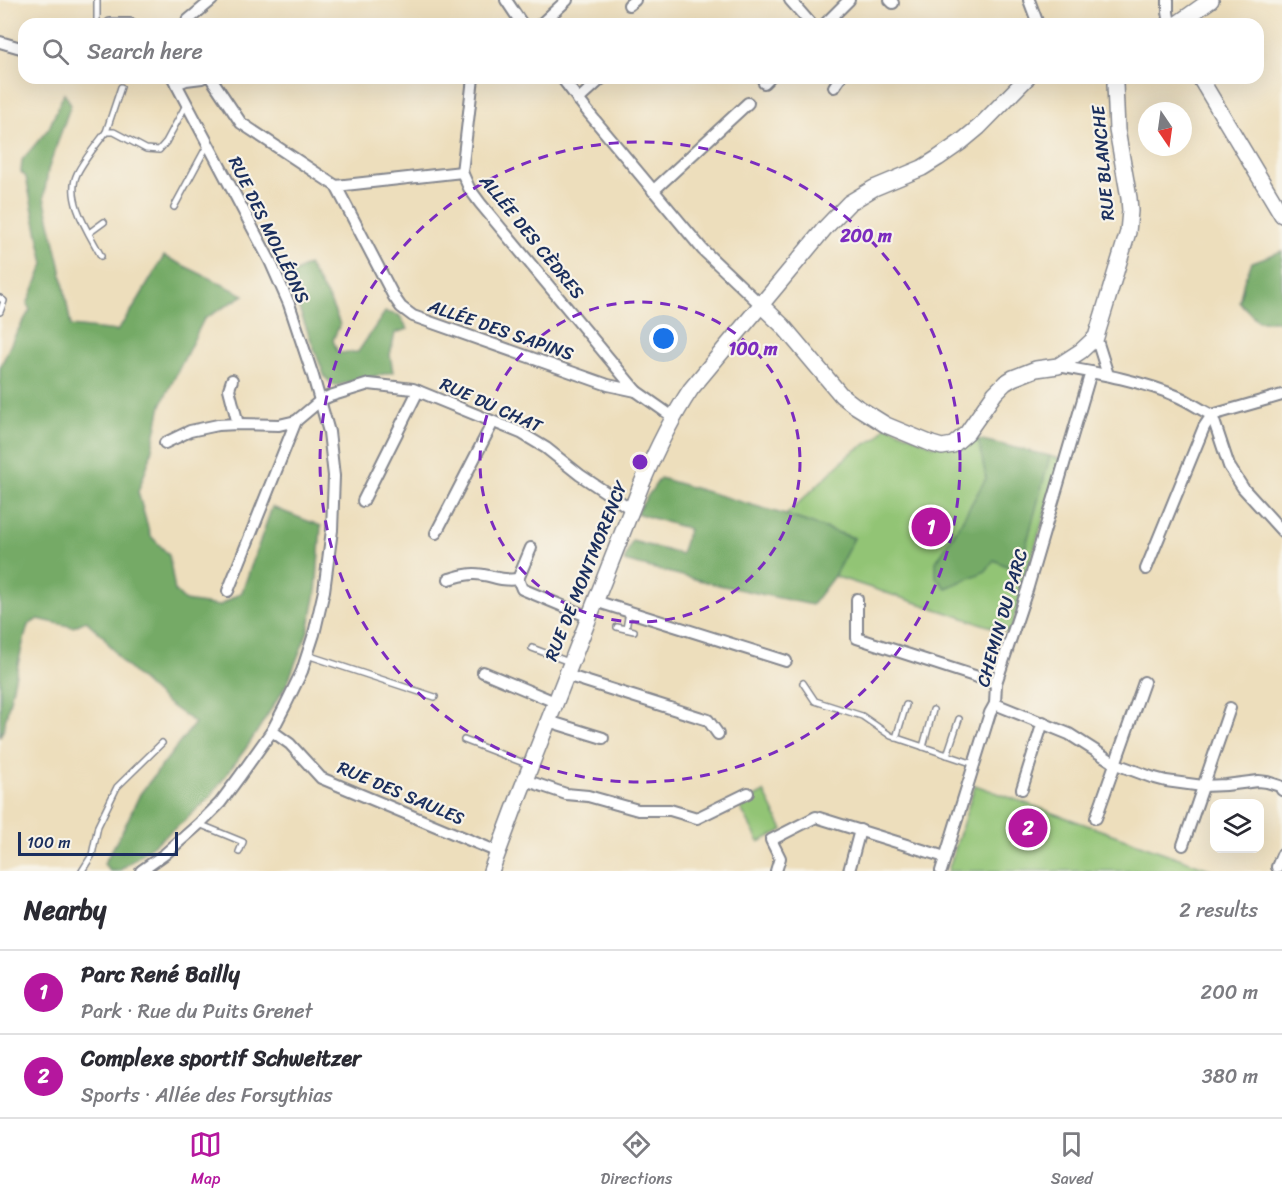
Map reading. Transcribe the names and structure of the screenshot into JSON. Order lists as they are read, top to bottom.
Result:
{
  "streets": {
    "street": [
      "RUE BLANCHE",
      "RUE DES MOLLÉONS",
      "ALLÉE DES CÈDRES",
      "ALLÉE DES SAPINS",
      "RUE DU CHAT",
      "RUE DE MONTMORENCY",
      "CHEMIN DU PARC",
      "RUE DES SAULES"
    ]
  },
  "crossings": [
    ["RUE DES MOLLÉONS", "RUE DU CHAT"],
    ["RUE DES MOLLÉONS", "RUE DES SAULES"],
    ["ALLÉE DES CÈDRES", "ALLÉE DES SAPINS"],
    ["ALLÉE DES SAPINS", "RUE DE MONTMORENCY"],
    ["RUE DU CHAT", "RUE DE MONTMORENCY"],
    ["RUE DE MONTMORENCY", "RUE DES SAULES"]
  ],
  "scale_bar": "100 m",
  "north": "bottom",
  "page": {
    "search": "Search here",
    "pins": ["1", "2"],
    "scale": "100 m",
    "heading": ["Nearby", "2 results"],
    "list": [
      {
        "mark": "1",
        "name": "Parc René Bailly",
        "note": "Park · Rue du Puits Grenet",
        "value": "200 m"
      },
      {
        "mark": "2",
        "name": "Complexe sportif Schweitzer",
        "note": "Sports · Allée des Forsythias",
        "value": "380 m"
      }
    ],
    "nav": ["Map", "Directions", "Saved"]
  },
  "rings": ["200 m", "100 m"]
}
